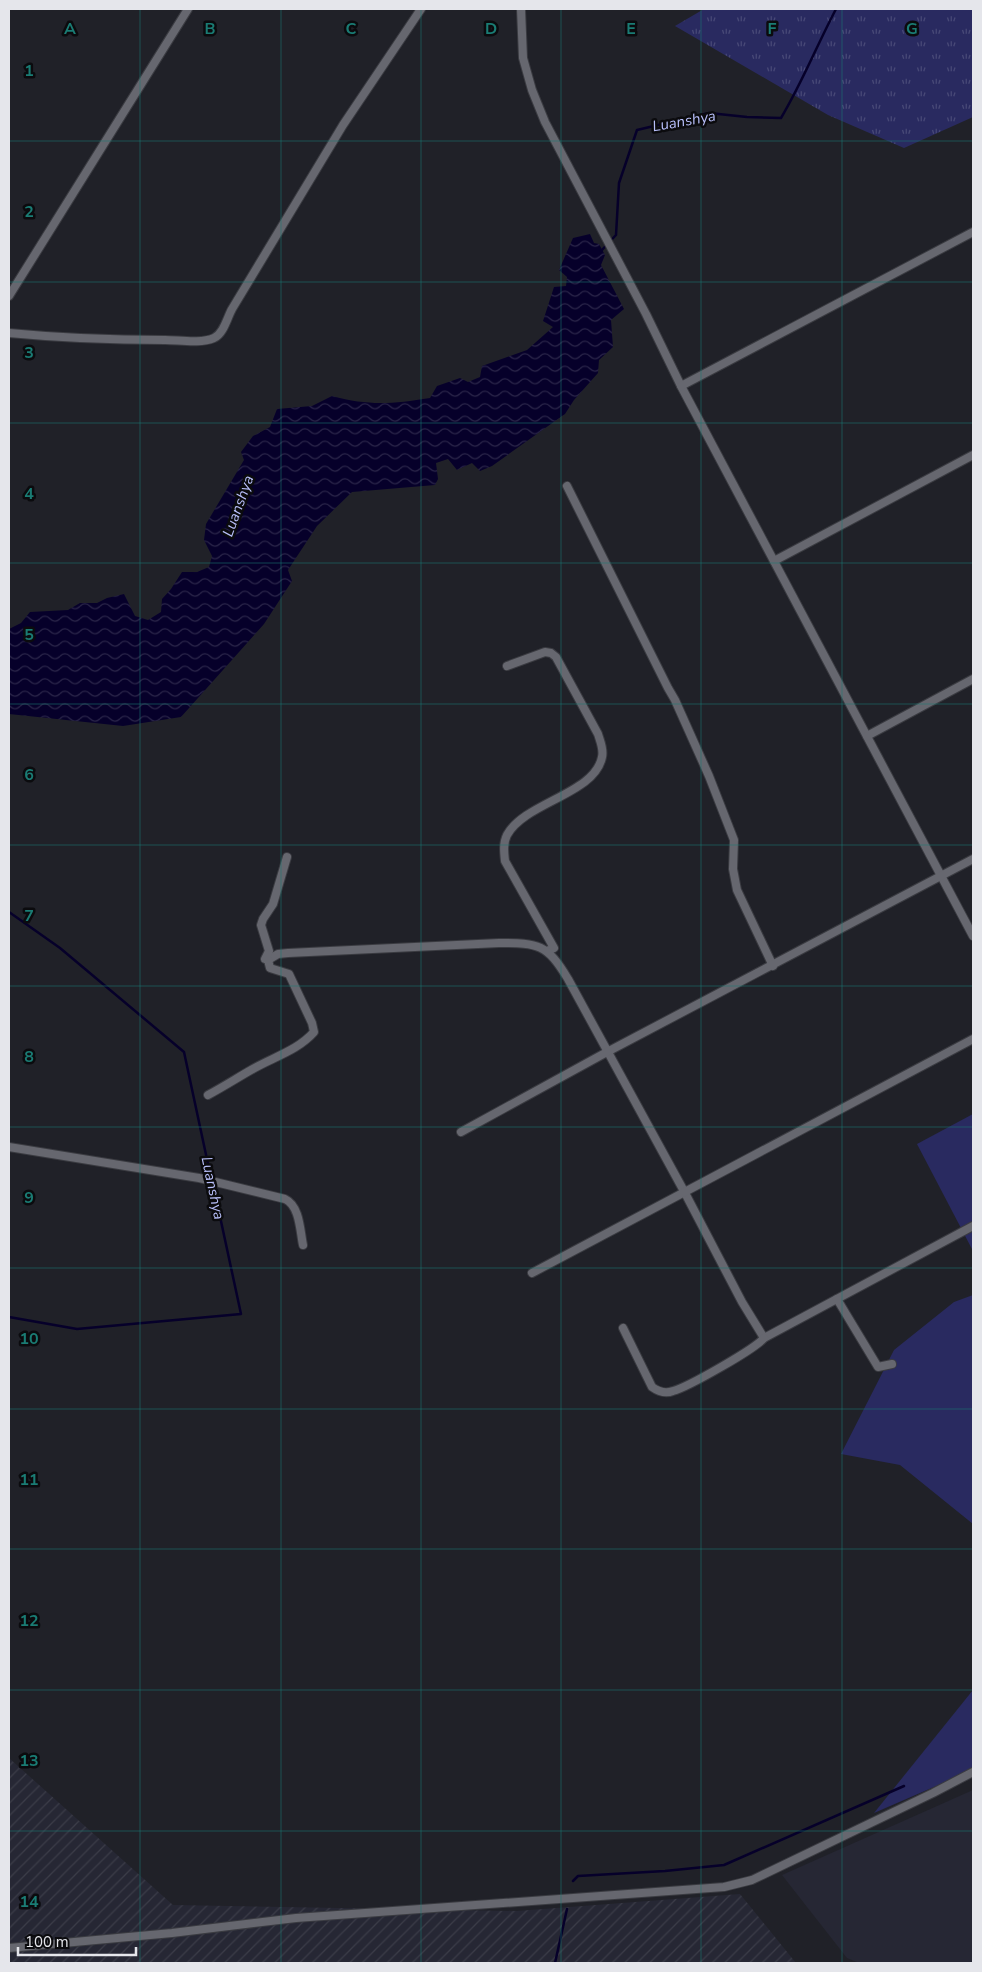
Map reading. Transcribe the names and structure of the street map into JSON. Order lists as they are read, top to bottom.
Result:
{
  "water": ["Luanshya"],
  "scale_bar": "100 m",
  "grid": {
    "columns": [
      "A",
      "B",
      "C",
      "D",
      "E",
      "F",
      "G"
    ],
    "rows": [
      "1",
      "2",
      "3",
      "4",
      "5",
      "6",
      "7",
      "8",
      "9",
      "10",
      "11",
      "12",
      "13",
      "14"
    ]
  }
}
